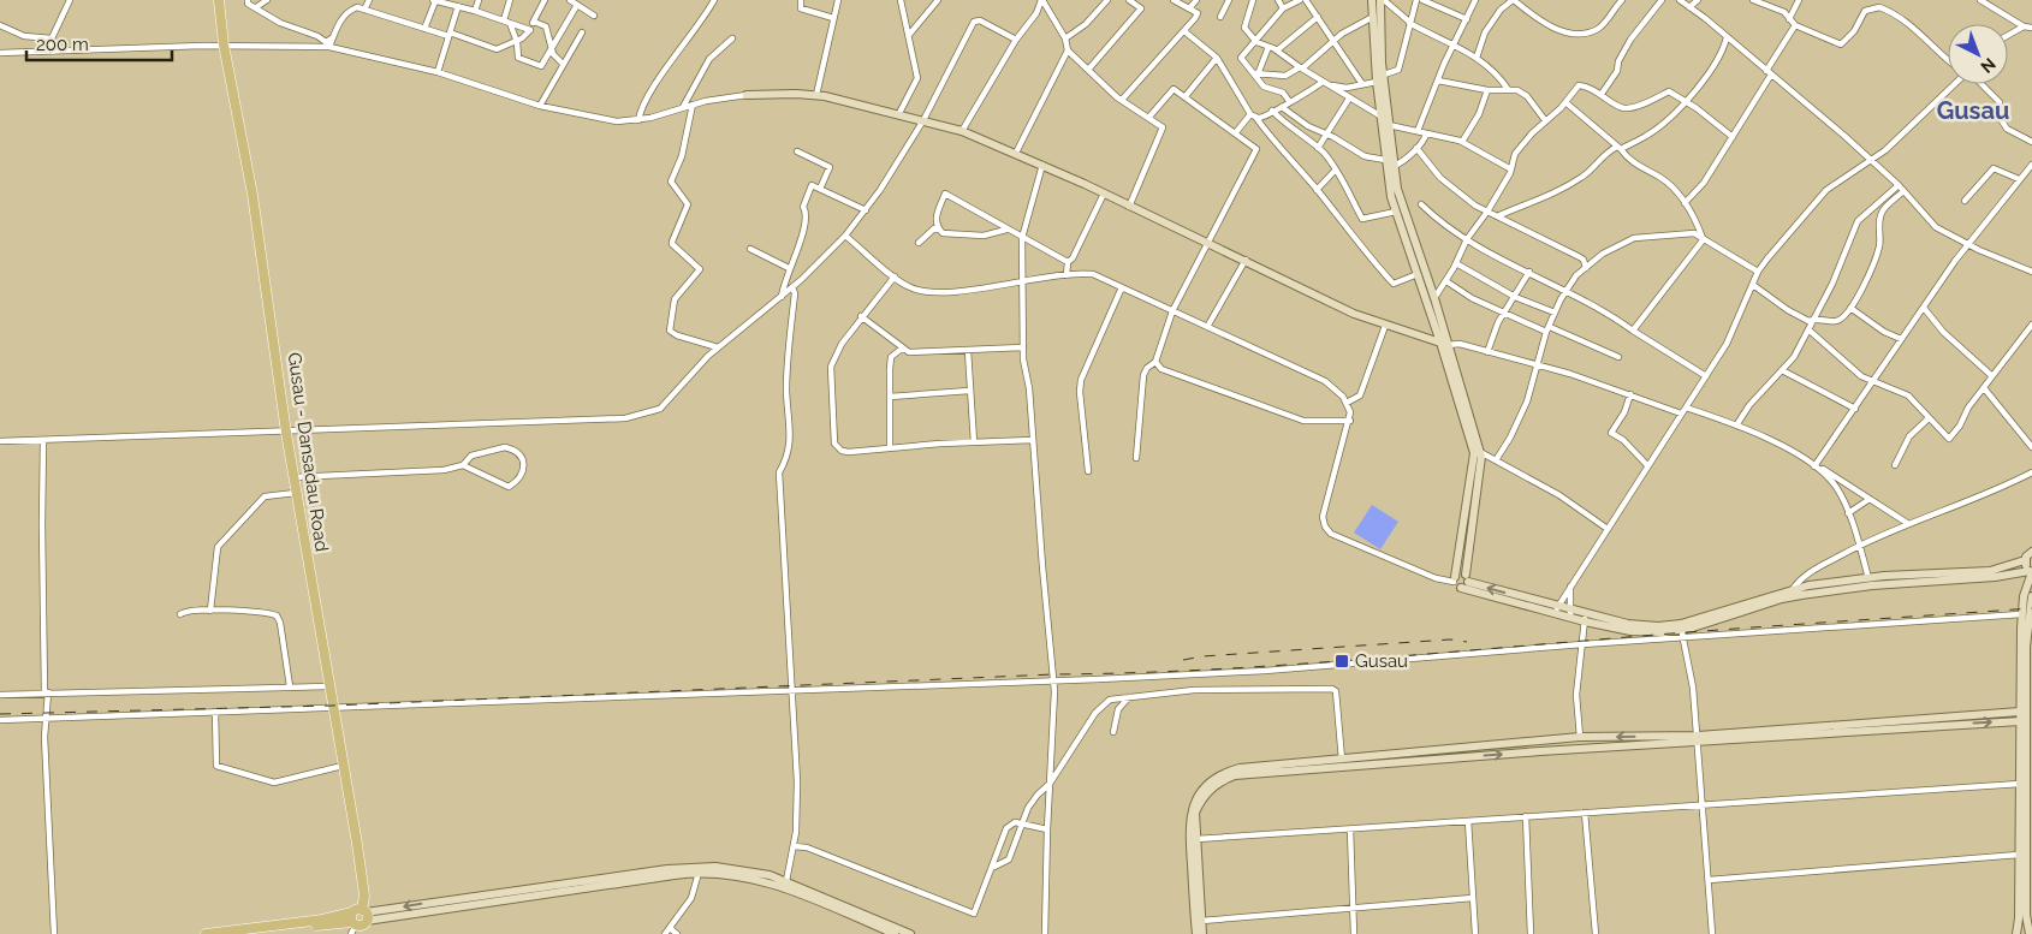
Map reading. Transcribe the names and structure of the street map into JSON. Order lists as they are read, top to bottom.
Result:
{
  "streets": {
    "main road": ["Gusau - Dansadau Road"]
  },
  "districts": ["Gusau"],
  "places": {
    "transit": ["Gusau"]
  },
  "scale_bar": "200 m",
  "north": "bottom right"
}
